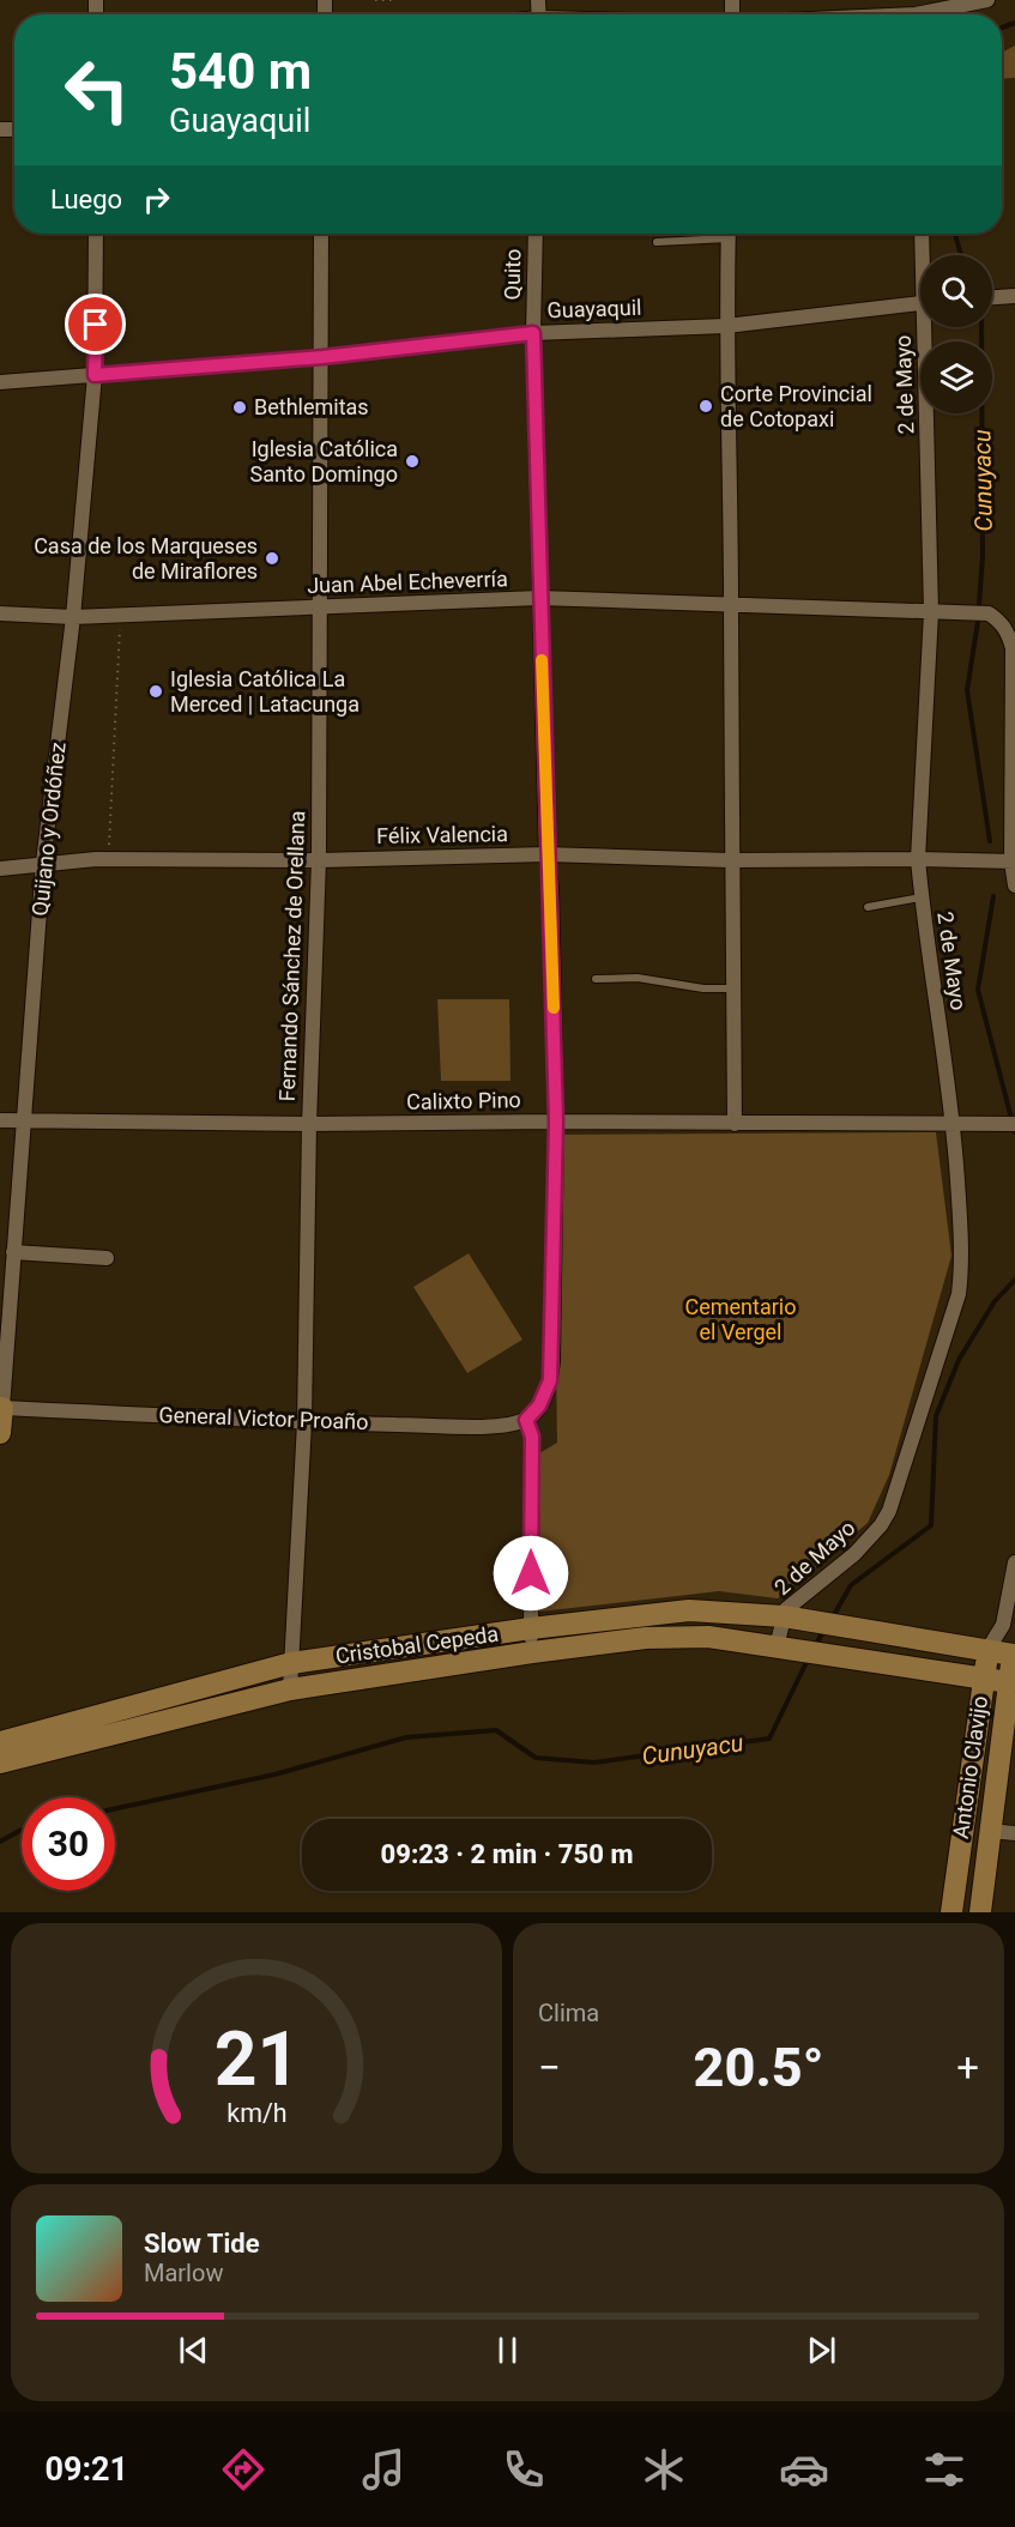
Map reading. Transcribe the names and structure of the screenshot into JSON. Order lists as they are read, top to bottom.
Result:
{
  "streets": {
    "street": [
      "Quito",
      "Guayaquil",
      "2 de Mayo",
      "Juan Abel Echeverría",
      "Quijano y Ordóñez",
      "Félix Valencia",
      "Fernando Sánchez de Orellana",
      "Calixto Pino",
      "General Victor Proaño",
      "Cristobal Cepeda",
      "Antonio Clavijo"
    ]
  },
  "crossings": [
    ["Quito", "Guayaquil"],
    ["Quito", "Juan Abel Echeverría"],
    ["Quito", "Félix Valencia"],
    ["Quito", "Calixto Pino"],
    ["Quito", "General Victor Proaño"],
    ["Guayaquil", "Quijano y Ordóñez"],
    ["Guayaquil", "Fernando Sánchez de Orellana"],
    ["2 de Mayo", "Juan Abel Echeverría"],
    ["2 de Mayo", "Félix Valencia"],
    ["2 de Mayo", "Calixto Pino"],
    ["2 de Mayo", "Cristobal Cepeda"],
    ["Juan Abel Echeverría", "Quijano y Ordóñez"],
    ["Juan Abel Echeverría", "Félix Valencia"],
    ["Juan Abel Echeverría", "Fernando Sánchez de Orellana"],
    ["Quijano y Ordóñez", "Félix Valencia"],
    ["Quijano y Ordóñez", "Calixto Pino"],
    ["Quijano y Ordóñez", "General Victor Proaño"],
    ["Félix Valencia", "Fernando Sánchez de Orellana"],
    ["Fernando Sánchez de Orellana", "Calixto Pino"],
    ["Fernando Sánchez de Orellana", "General Victor Proaño"],
    ["Fernando Sánchez de Orellana", "Cristobal Cepeda"],
    ["Cristobal Cepeda", "Antonio Clavijo"]
  ],
  "water": ["Cunuyacu"],
  "parks": ["Cementario el Vergel"],
  "places": [
    "Corte Provincial de Cotopaxi",
    "Bethlemitas",
    "Iglesia Católica Santo Domingo",
    "Casa de los Marqueses de Miraflores",
    "Iglesia Católica La Merced | Latacunga"
  ],
  "page": {
    "turn": ["540 m", "Guayaquil"],
    "then": "Luego",
    "limit": "30",
    "trip": "09:23 · 2 min · 750 m",
    "tile": "Clima",
    "heat": ["−", "20.5°", "+"],
    "song": ["Slow Tide", "Marlow"],
    "tabs": "09:21",
    "gauge": ["21", "km/h"]
  }
}
